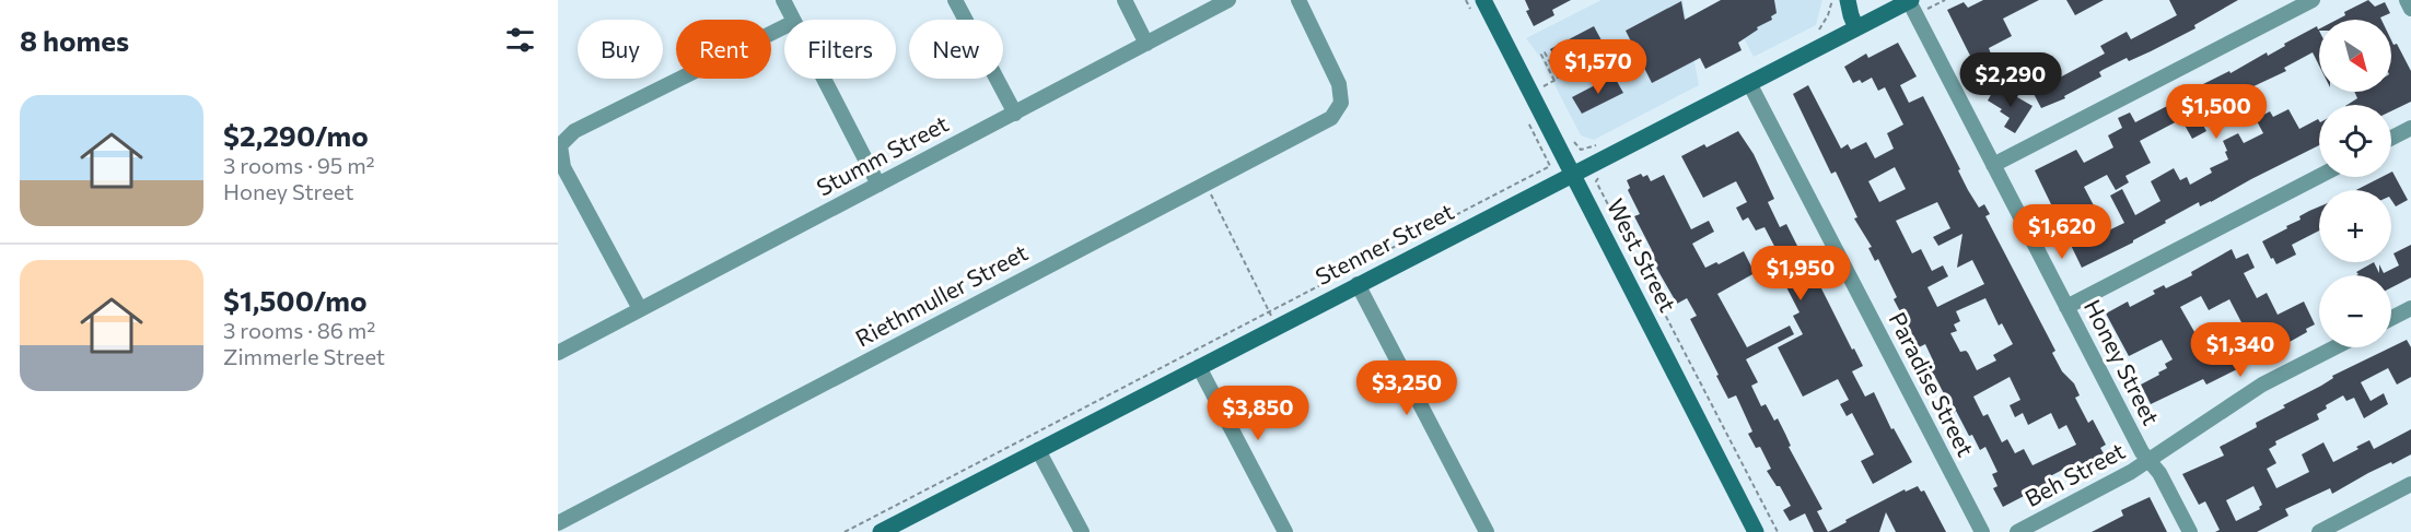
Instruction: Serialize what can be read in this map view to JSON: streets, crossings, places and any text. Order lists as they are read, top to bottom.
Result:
{
  "streets": {
    "main road": ["Stenner Street", "West Street"],
    "street": [
      "Stumm Street",
      "Riethmuller Street",
      "Honey Street",
      "Paradise Street",
      "Beh Street"
    ]
  },
  "crossings": [
    ["Stenner Street", "West Street"],
    ["Stenner Street", "Honey Street"],
    ["Stenner Street", "Paradise Street"],
    ["Honey Street", "Beh Street"]
  ],
  "north": "bottom right",
  "page": {
    "heading": "8 homes",
    "map_buttons": ["+", "−"],
    "chip": [
      "Buy",
      "Rent",
      "Filters",
      "New"
    ],
    "price": [
      "$1,570",
      "$2,290",
      "$1,500",
      "$1,620",
      "$1,950",
      "$1,340",
      "$3,250",
      "$3,850"
    ],
    "list": [
      {
        "name": "$2,290/mo",
        "note": "3 rooms · 95 m² · Honey Street"
      },
      {
        "name": "$1,500/mo",
        "note": "3 rooms · 86 m² · Zimmerle Street"
      }
    ]
  }
}
